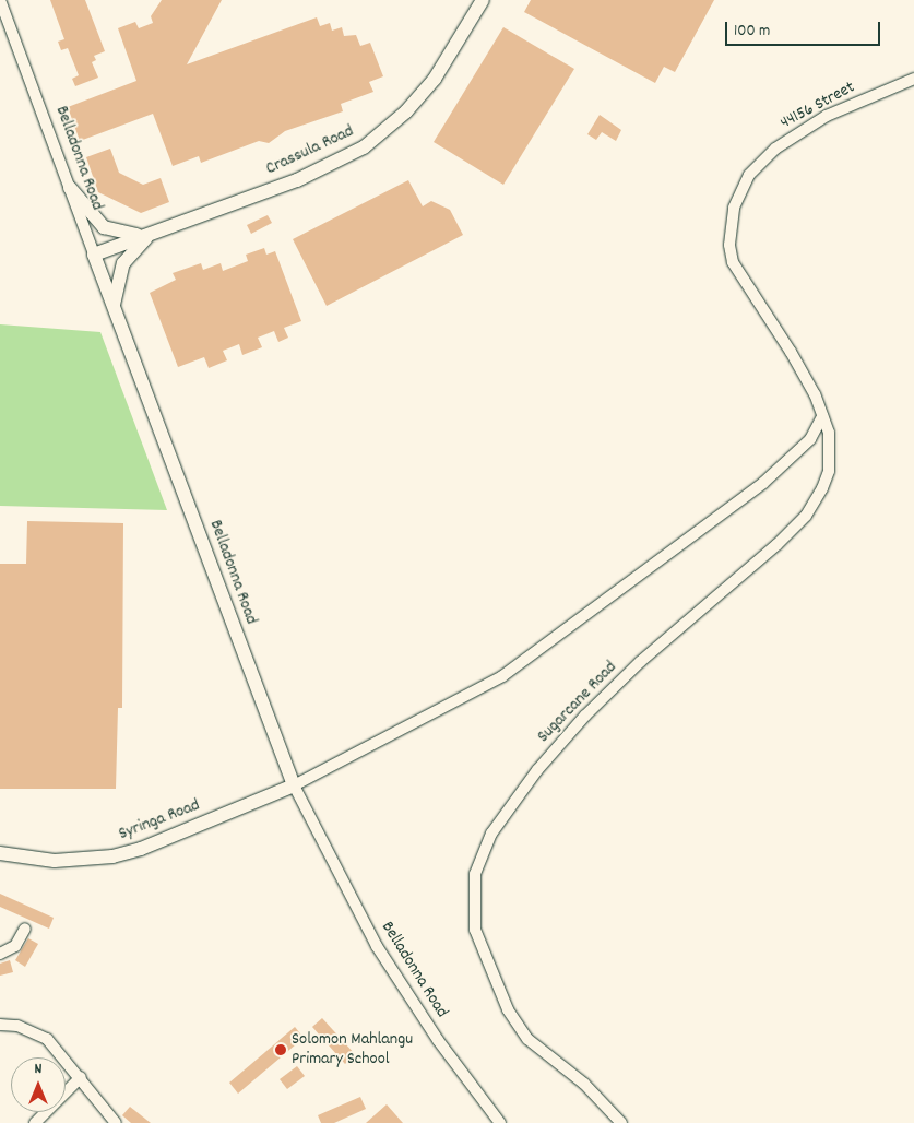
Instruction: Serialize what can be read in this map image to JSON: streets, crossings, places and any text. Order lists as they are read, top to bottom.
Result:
{
  "streets": {
    "street": [
      "44156 Street",
      "Crassula Road",
      "Belladonna Road",
      "Sugarcane Road",
      "Syringa Road"
    ]
  },
  "crossings": [
    ["44156 Street", "Sugarcane Road"],
    ["Crassula Road", "Belladonna Road"],
    ["Belladonna Road", "Syringa Road"]
  ],
  "places": ["Solomon Mahlangu Primary School"],
  "scale_bar": "100 m",
  "north": "top"
}
